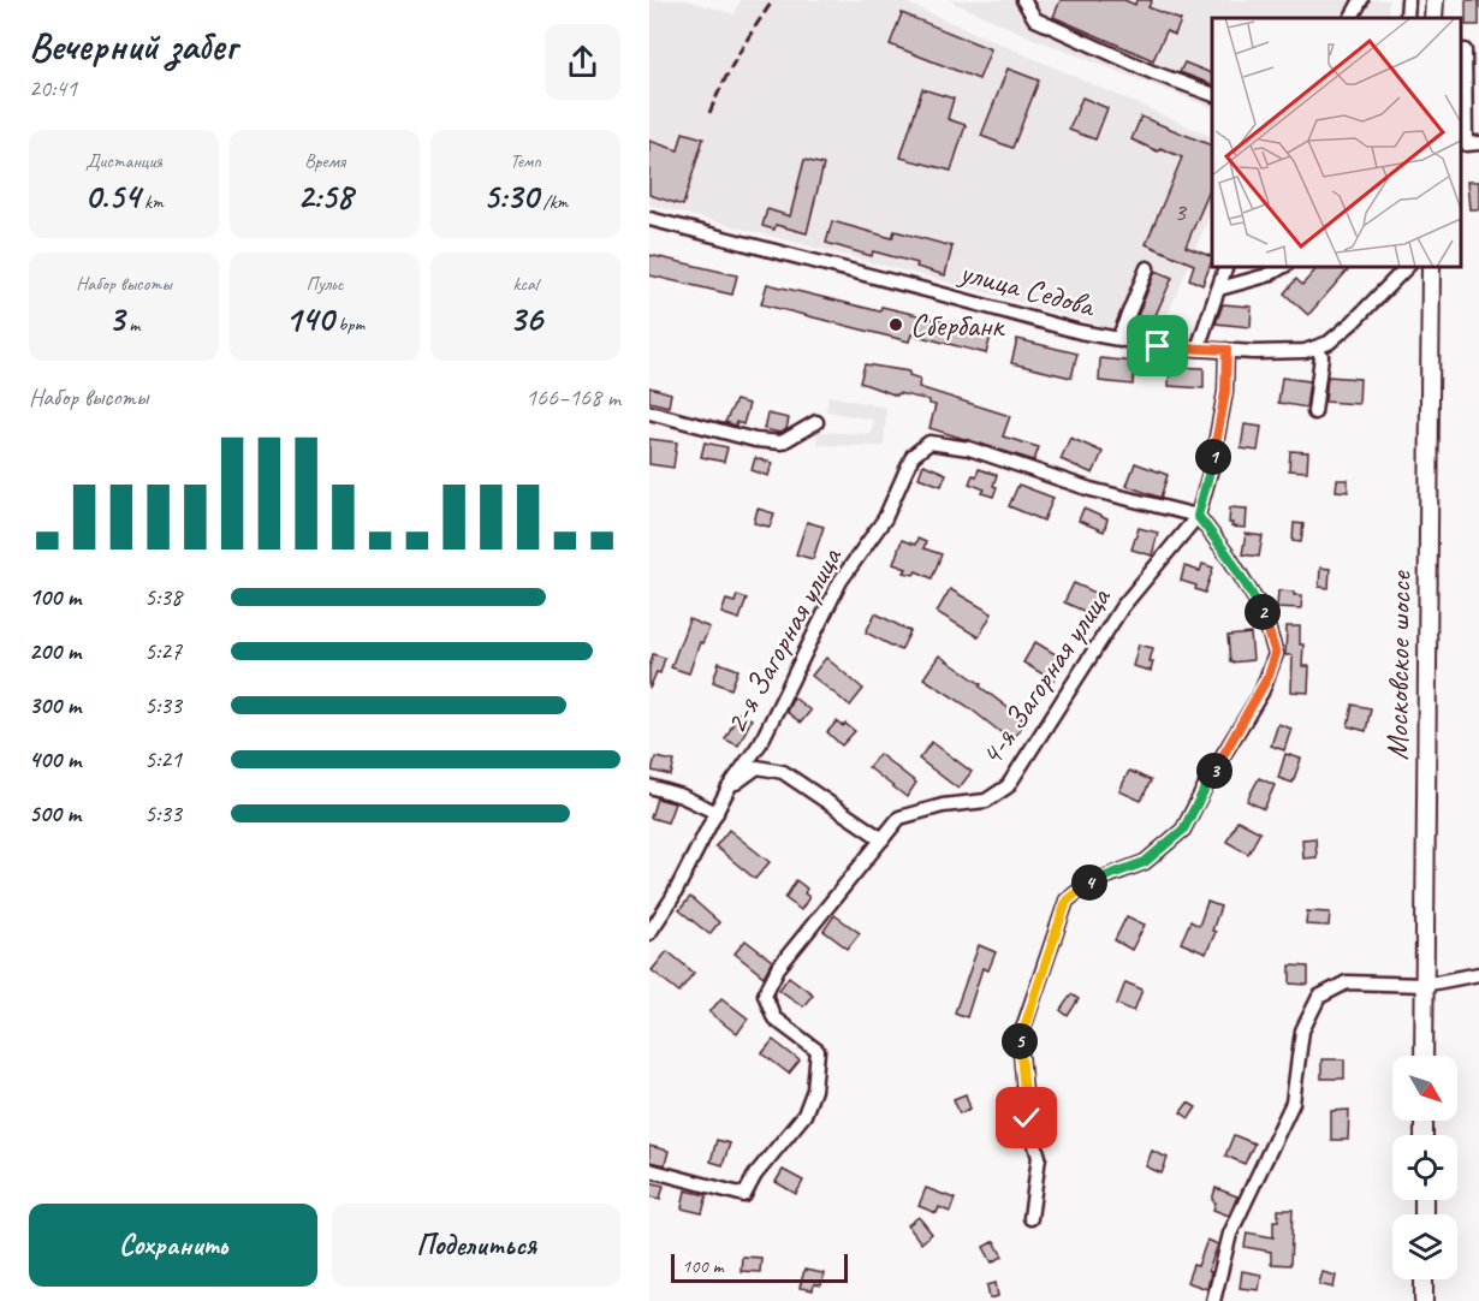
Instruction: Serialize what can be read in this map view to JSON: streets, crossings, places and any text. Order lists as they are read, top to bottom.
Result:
{
  "streets": {
    "main road": ["Московское шоссе"],
    "street": ["улица Седова", "2-я Загорная улица", "4-я Загорная улица"]
  },
  "crossings": [
    ["улица Седова", "4-я Загорная улица"],
    ["2-я Загорная улица", "4-я Загорная улица"]
  ],
  "places": ["Сбербанк"],
  "house_numbers": ["3"],
  "scale_bar": "100 m",
  "north": "bottom right",
  "page": {
    "heading": ["Вечерний забег", "20:41"],
    "stats": [
      ["Дистанция", "0.54 km"],
      ["Время", "2:58"],
      ["Темп", "5:30 /km"],
      ["Набор высоты", "3 m"],
      ["Пульс", "140 bpm"],
      ["kcal", "36"]
    ],
    "chart": ["Набор высоты", "166–168 m"],
    "pins": [
      "1",
      "2",
      "3",
      "4",
      "5"
    ],
    "list": [
      {
        "name": "100 m",
        "note": "5:38"
      },
      {
        "name": "200 m",
        "note": "5:27"
      },
      {
        "name": "300 m",
        "note": "5:33"
      },
      {
        "name": "400 m",
        "note": "5:21"
      },
      {
        "name": "500 m",
        "note": "5:33"
      }
    ],
    "buttons": ["Сохранить", "Поделиться"],
    "scale": "100 m"
  }
}
